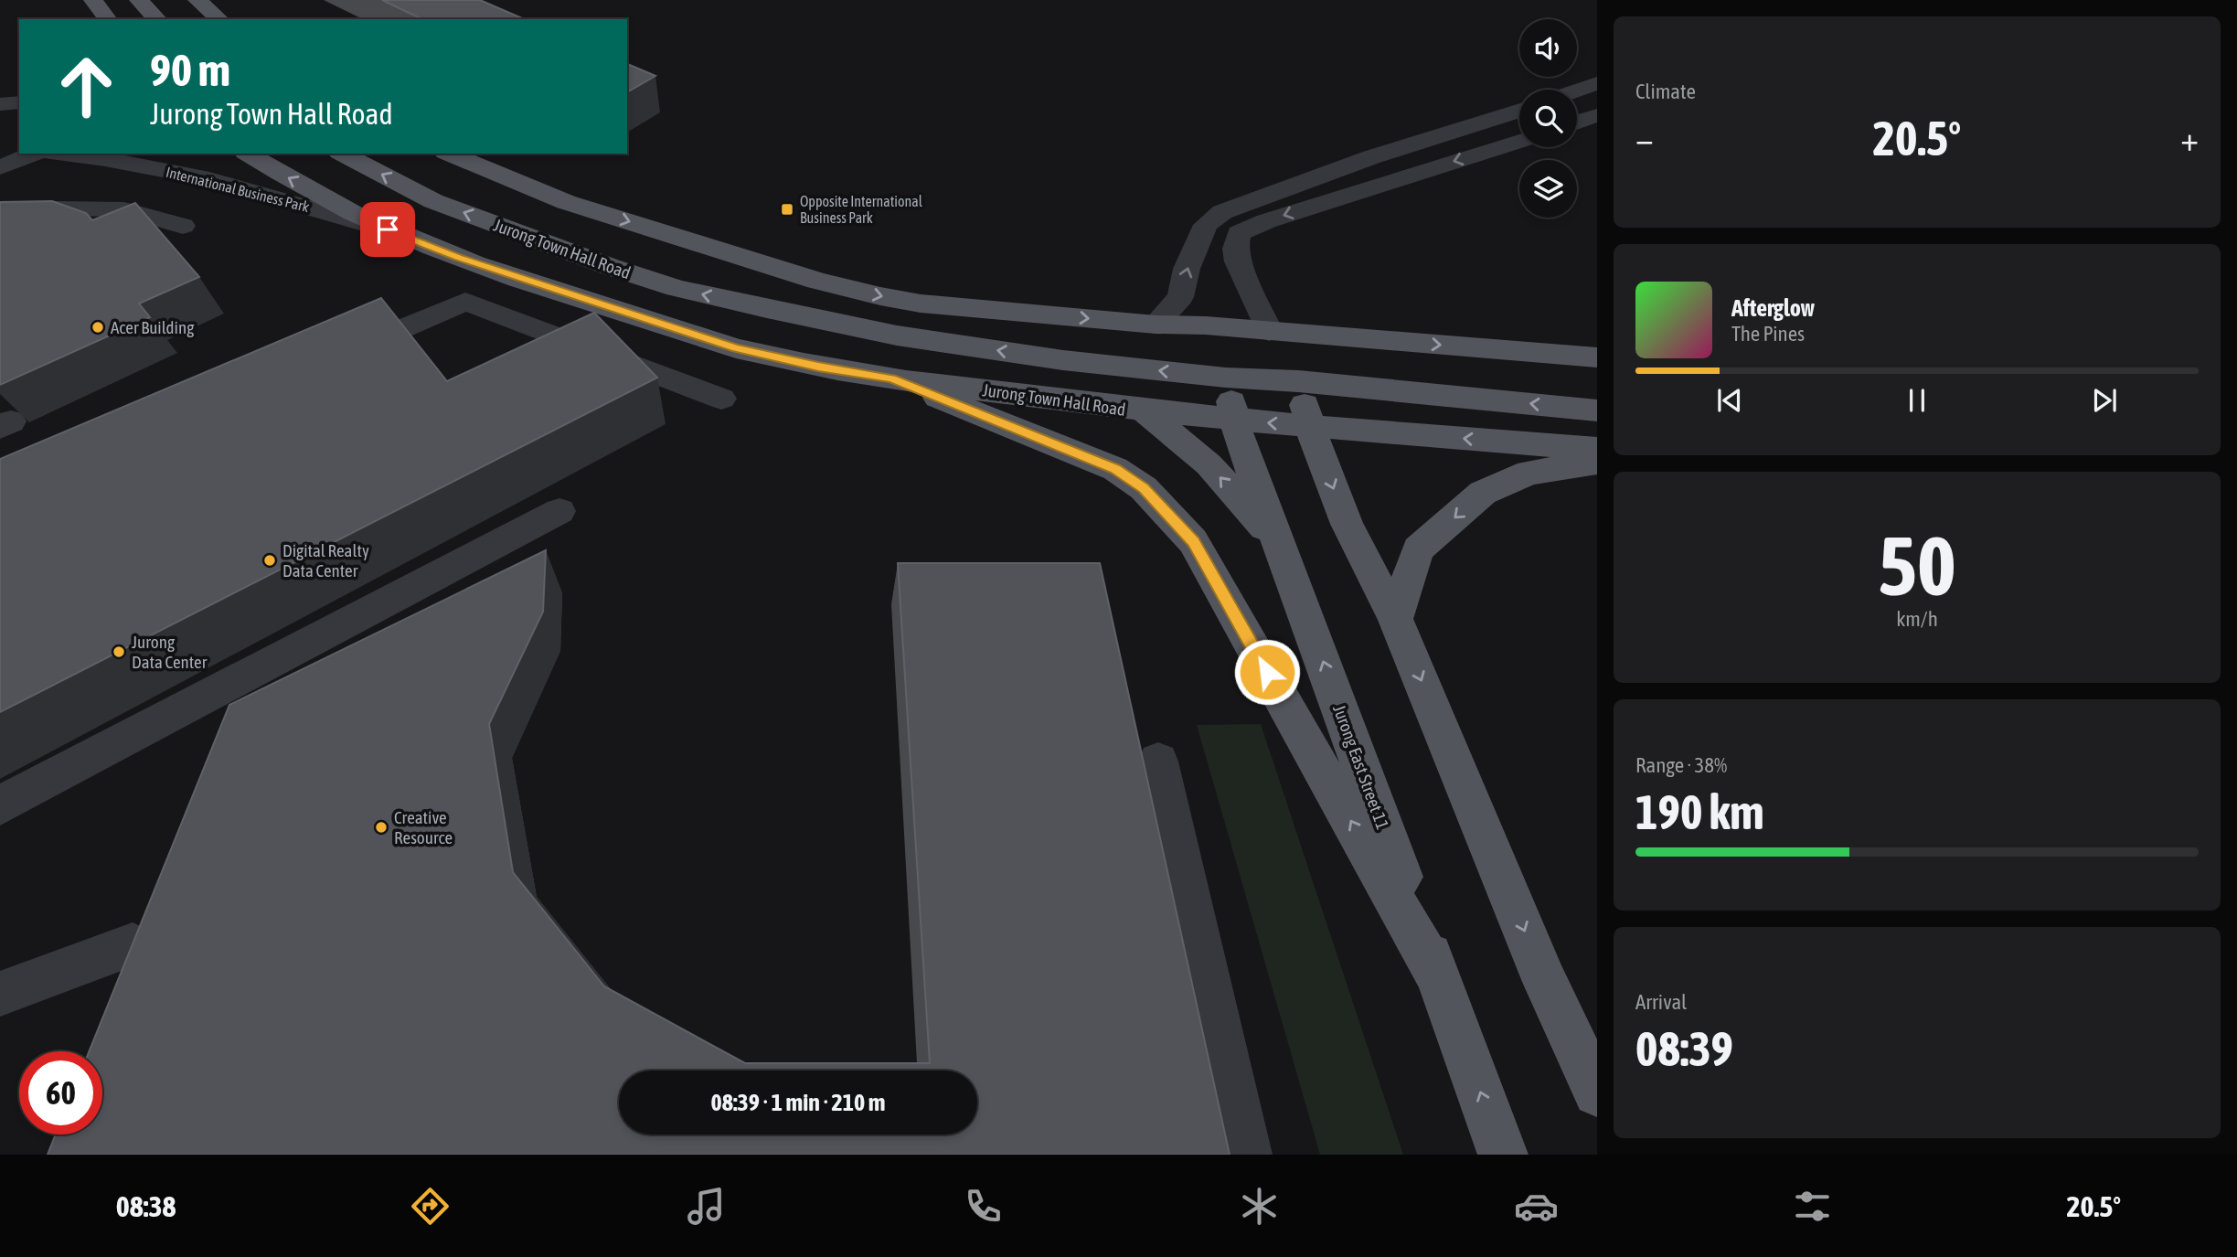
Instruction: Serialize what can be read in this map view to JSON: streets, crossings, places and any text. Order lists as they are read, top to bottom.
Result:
{
  "streets": {
    "main road": ["Jurong Town Hall Road", "Jurong East Street 11"],
    "street": ["International Business Park"]
  },
  "crossings": [
    ["International Business Park", "Jurong Town Hall Road"],
    ["Jurong Town Hall Road", "Jurong East Street 11"]
  ],
  "places": {
    "transit": ["Opposite International Business Park"],
    "other": [
      "Acer Building",
      "Digital Realty Data Center",
      "Jurong Data Center",
      "Creative Resource"
    ]
  },
  "page": {
    "tile": [
      "Climate",
      ["50", "km/h"],
      ["Range · 38%", "190 km"],
      ["Arrival", "08:39"]
    ],
    "turn": ["90 m", "Jurong Town Hall Road"],
    "heat": ["−", "20.5°", "+"],
    "song": ["Afterglow", "The Pines"],
    "limit": "60",
    "trip": "08:39 · 1 min · 210 m",
    "tabs": ["08:38", "20.5°"]
  }
}
